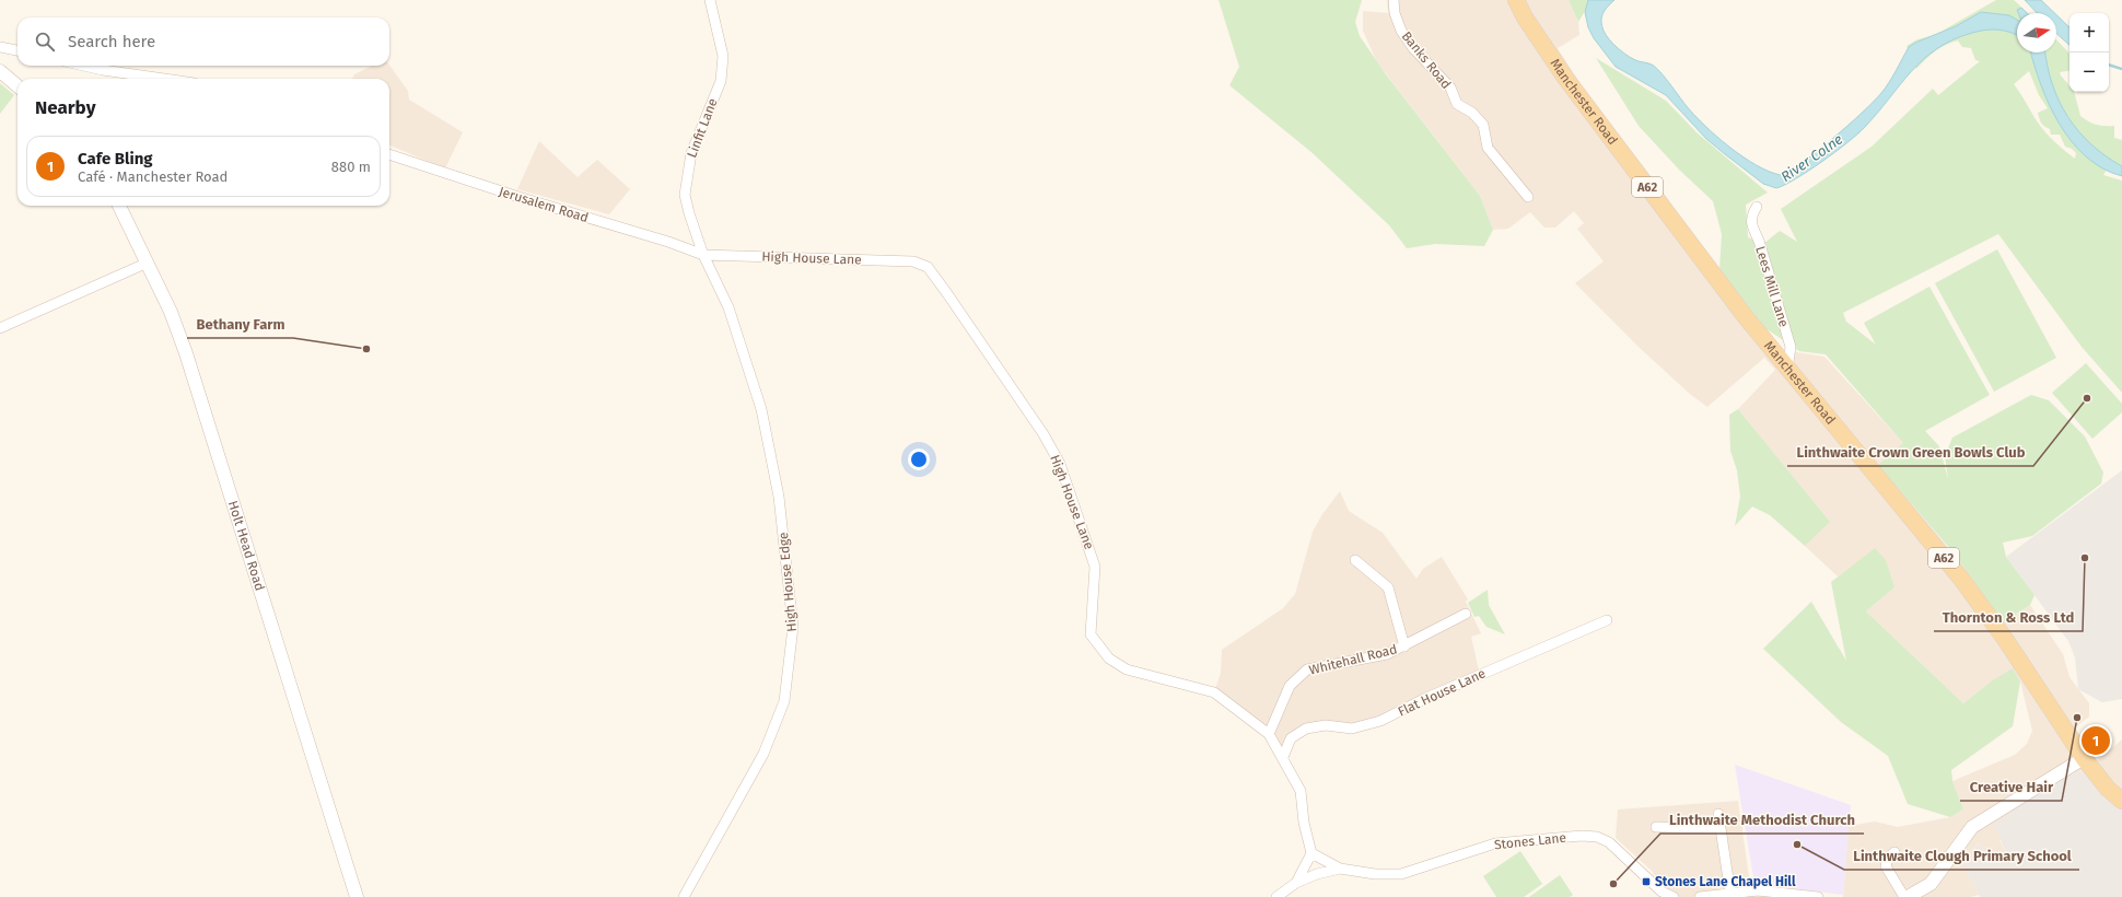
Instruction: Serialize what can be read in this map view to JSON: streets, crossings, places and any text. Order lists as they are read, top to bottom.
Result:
{
  "streets": {
    "main road": ["Manchester Road", "A62"],
    "street": [
      "Banks Road",
      "Linfit Lane",
      "Jerusalem Road",
      "High House Lane",
      "Lees Mill Lane",
      "Holt Head Road",
      "High House Edge",
      "Whitehall Road",
      "Flat House Lane",
      "Stones Lane"
    ]
  },
  "crossings": [
    ["Manchester Road", "Lees Mill Lane"],
    ["Linfit Lane", "Jerusalem Road"],
    ["Linfit Lane", "High House Lane"],
    ["Linfit Lane", "High House Edge"],
    ["Jerusalem Road", "High House Lane"],
    ["Jerusalem Road", "High House Edge"],
    ["High House Lane", "High House Edge"],
    ["High House Lane", "Whitehall Road"],
    ["High House Lane", "Flat House Lane"]
  ],
  "water": ["River Colne"],
  "places": {
    "other": [
      "Bethany Farm",
      "Linthwaite Crown Green Bowls Club",
      "Thornton & Ross Ltd",
      "Creative Hair",
      "Linthwaite Clough Primary School",
      "Linthwaite Methodist Church"
    ],
    "transit": ["Stones Lane Chapel Hill"]
  },
  "north": "right",
  "page": {
    "map_buttons": ["+", "−"],
    "search": "Search here",
    "heading": "Nearby",
    "list": [
      {
        "mark": "1",
        "name": "Cafe Bling",
        "note": "Café · Manchester Road",
        "value": "880 m"
      }
    ],
    "pins": "1"
  }
}
